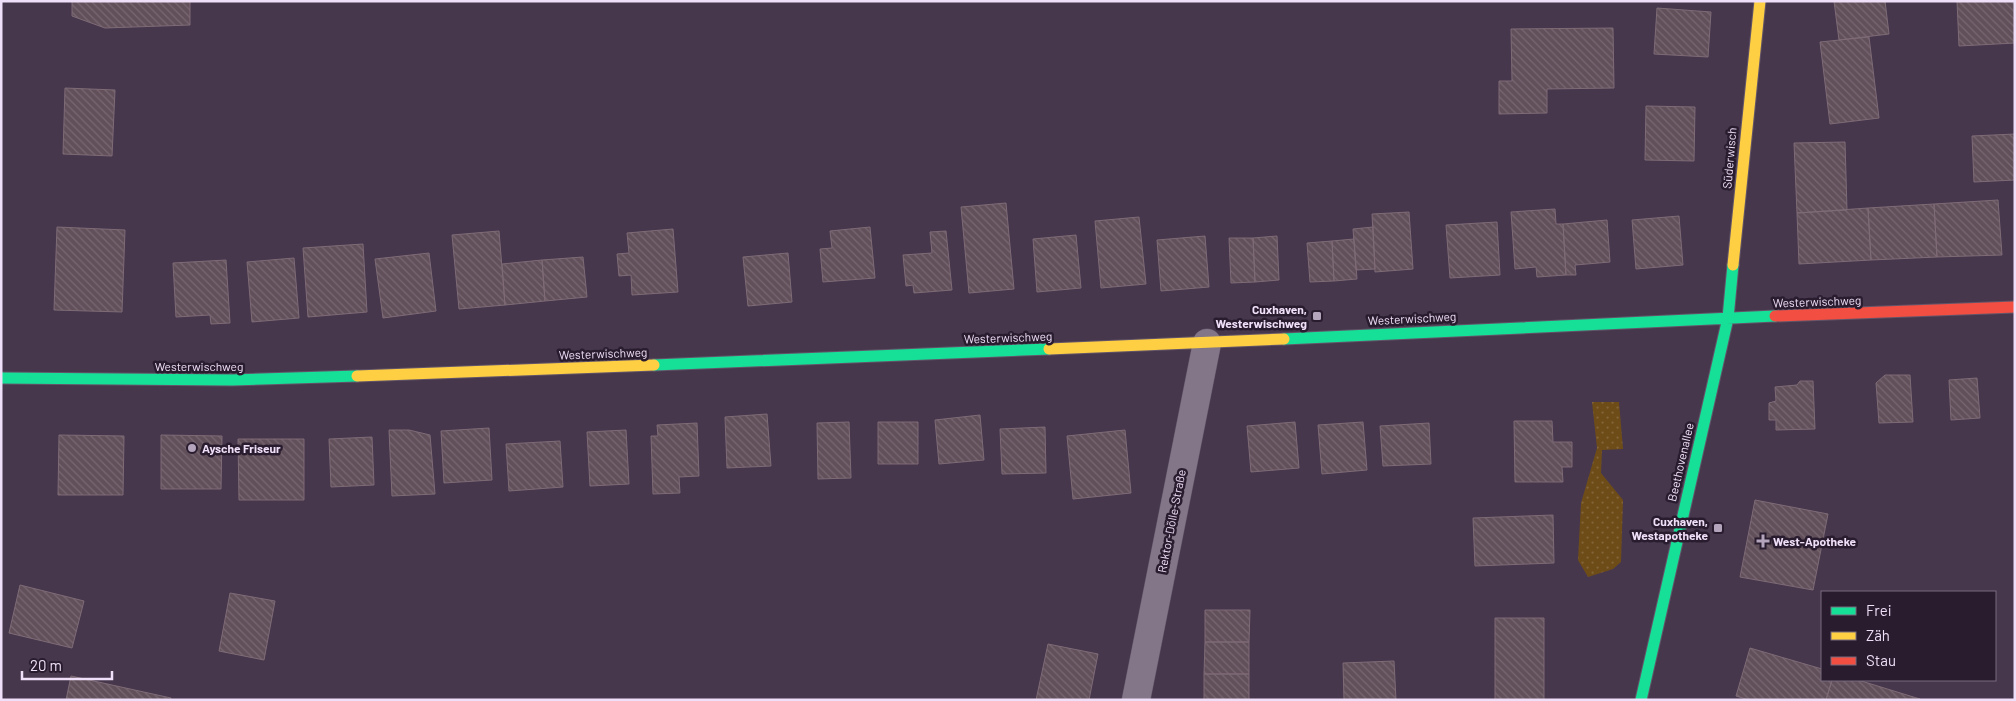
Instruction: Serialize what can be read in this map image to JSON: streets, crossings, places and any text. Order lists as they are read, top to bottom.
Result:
{
  "streets": {
    "street": [
      "Süderwisch",
      "Westerwischweg",
      "Beethovenallee",
      "Rektor-Dölle-Straße"
    ]
  },
  "crossings": [
    ["Süderwisch", "Westerwischweg"],
    ["Süderwisch", "Beethovenallee"],
    ["Westerwischweg", "Beethovenallee"],
    ["Westerwischweg", "Rektor-Dölle-Straße"]
  ],
  "places": {
    "transit": ["Cuxhaven, Westerwischweg", "Cuxhaven, Westapotheke"],
    "other": ["Aysche Friseur"],
    "health": ["West-Apotheke"]
  },
  "legend": ["Frei", "Zäh", "Stau"],
  "scale_bar": "20 m"
}
